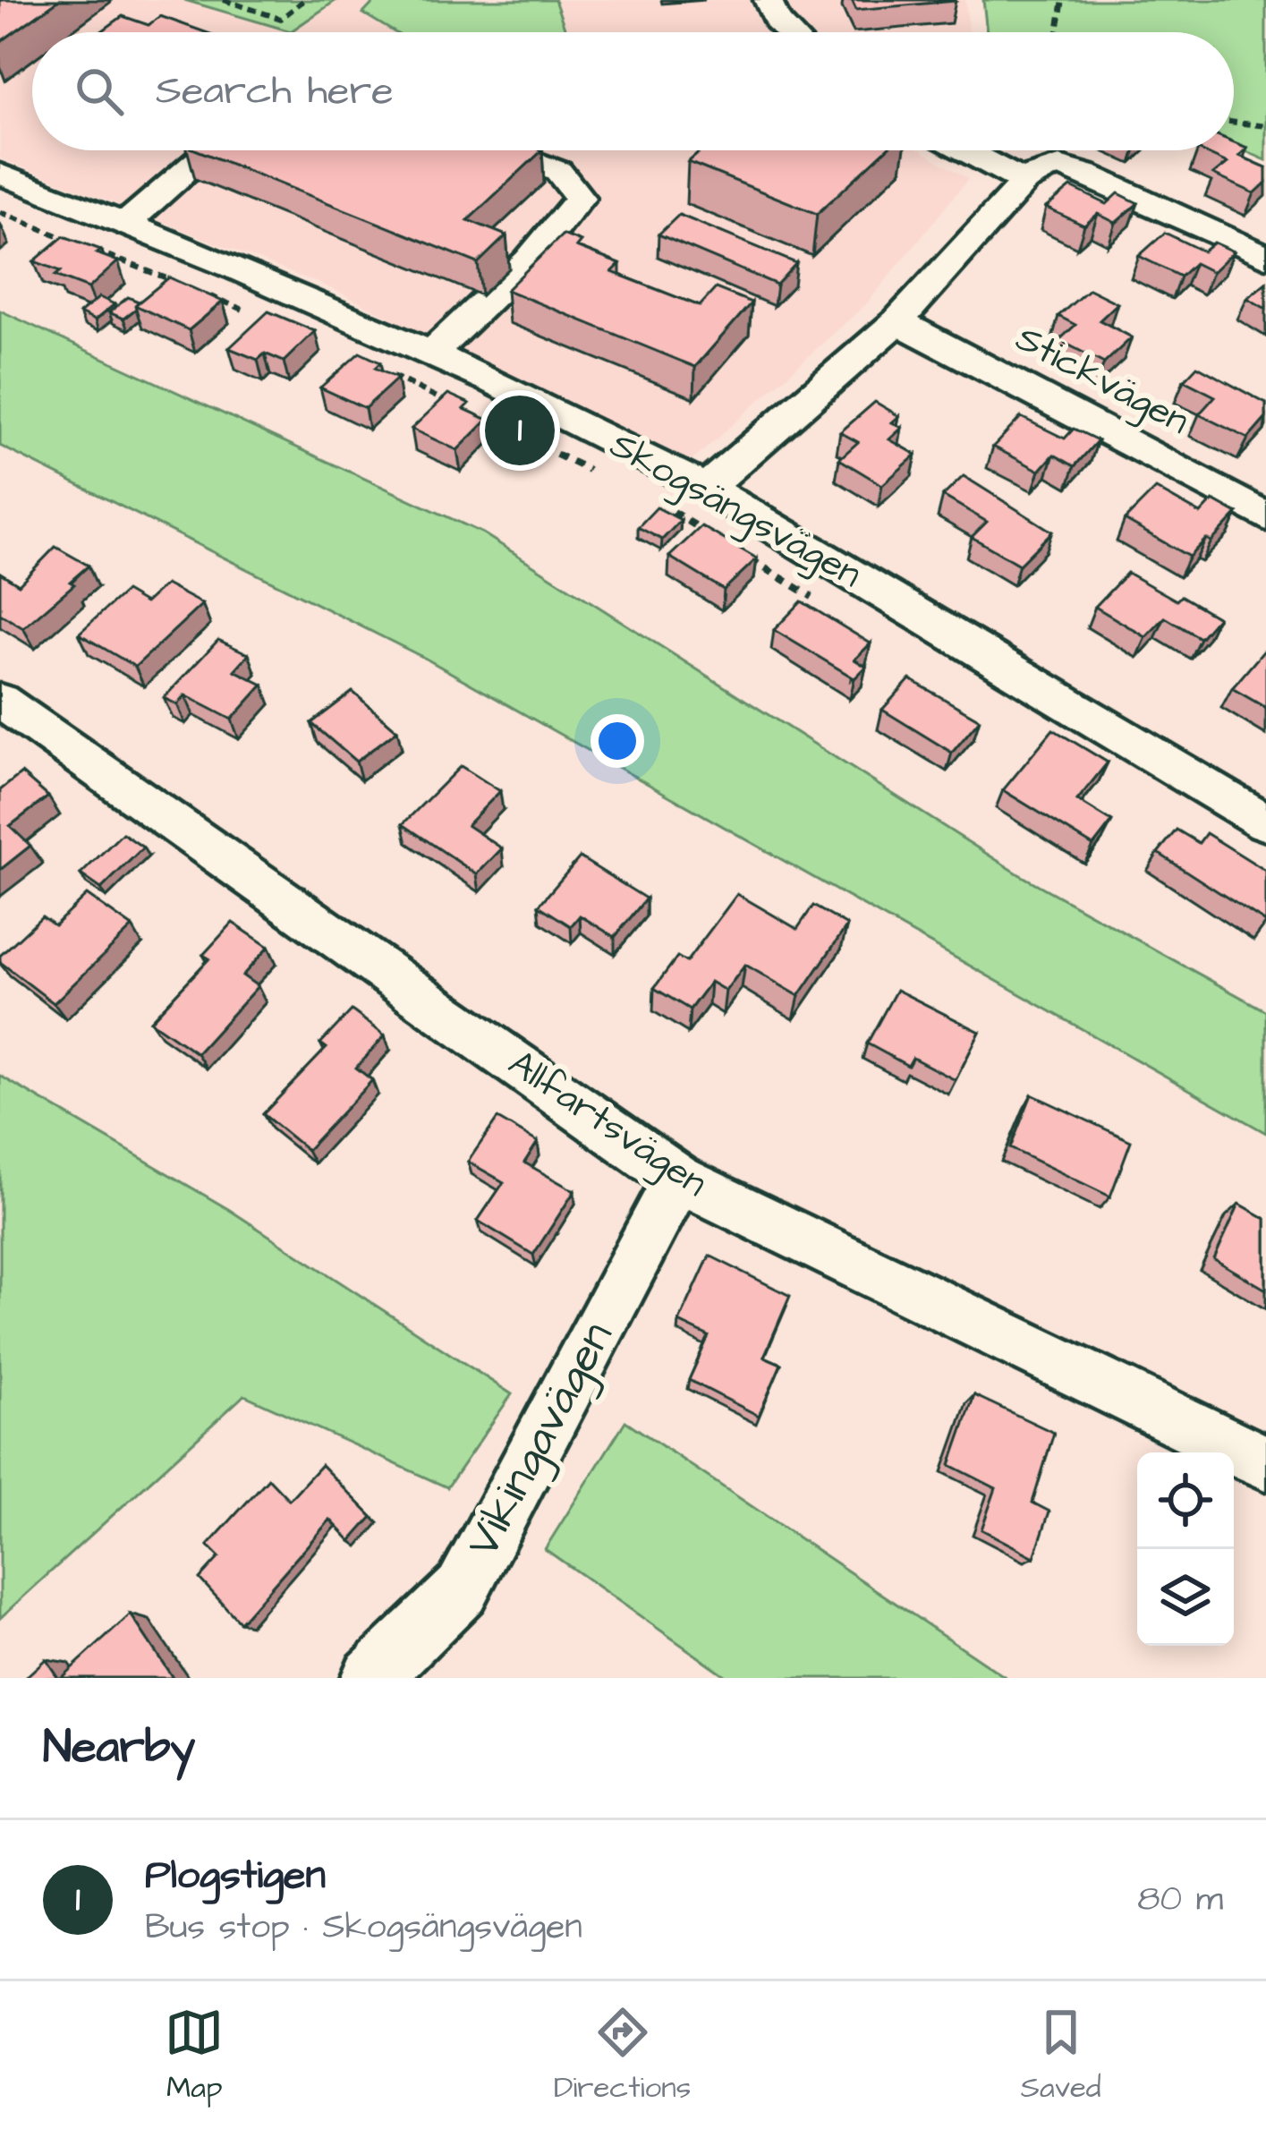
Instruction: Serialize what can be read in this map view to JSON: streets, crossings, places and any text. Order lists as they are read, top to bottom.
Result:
{
  "streets": {
    "street": [
      "Stickvägen",
      "Skogsängsvägen",
      "Allfartsvägen",
      "Vikingavägen"
    ]
  },
  "crossings": [
    ["Allfartsvägen", "Vikingavägen"]
  ],
  "page": {
    "search": "Search here",
    "pins": "1",
    "heading": "Nearby",
    "list": [
      {
        "mark": "1",
        "name": "Plogstigen",
        "note": "Bus stop · Skogsängsvägen",
        "value": "80 m"
      }
    ],
    "nav": ["Map", "Directions", "Saved"]
  }
}
